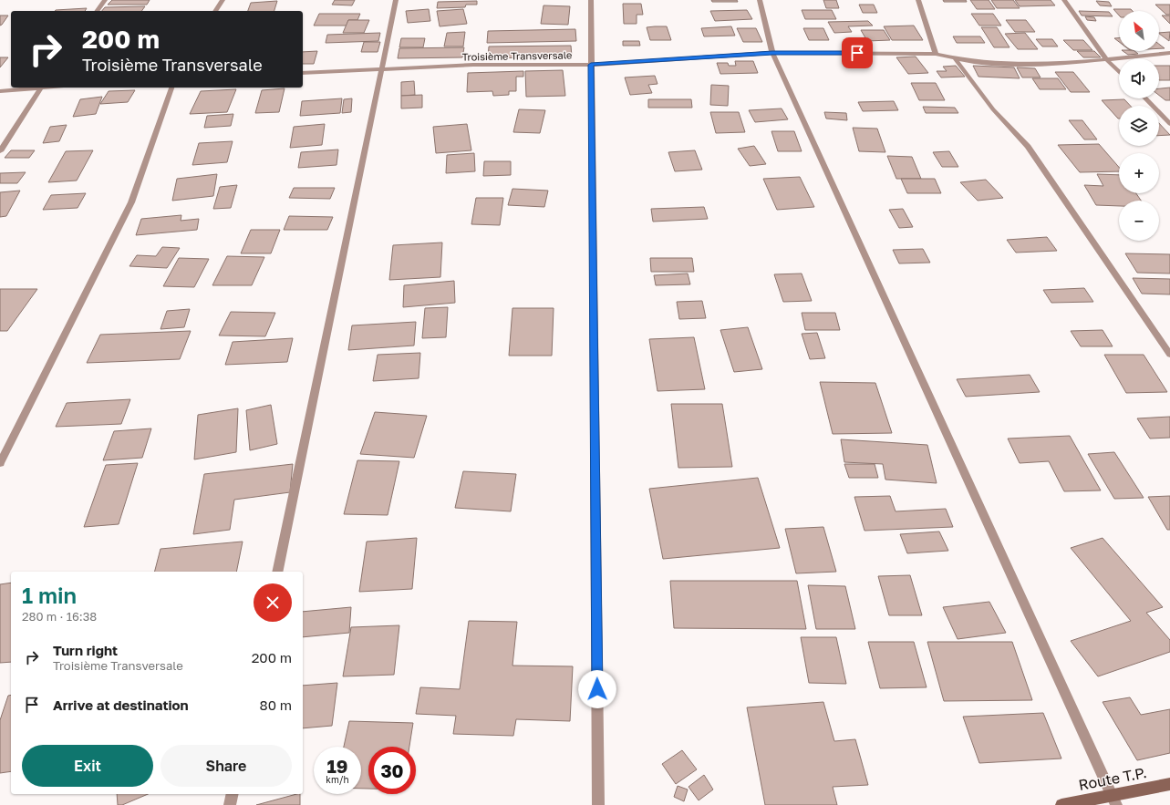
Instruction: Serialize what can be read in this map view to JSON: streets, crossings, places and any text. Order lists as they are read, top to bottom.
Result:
{
  "streets": {
    "street": ["Troisième Transversale", "Route T.P."]
  },
  "north": "top left",
  "page": {
    "map_buttons": ["+", "−"],
    "turn": ["200 m", "Troisième Transversale"],
    "heading": ["1 min", "280 m · 16:38"],
    "list": [
      {
        "name": "Turn right",
        "note": "Troisième Transversale",
        "value": "200 m"
      },
      {
        "name": "Arrive at destination",
        "value": "80 m"
      }
    ],
    "buttons": ["Exit", "Share"],
    "speed": "19 km/h",
    "limit": "30"
  }
}
